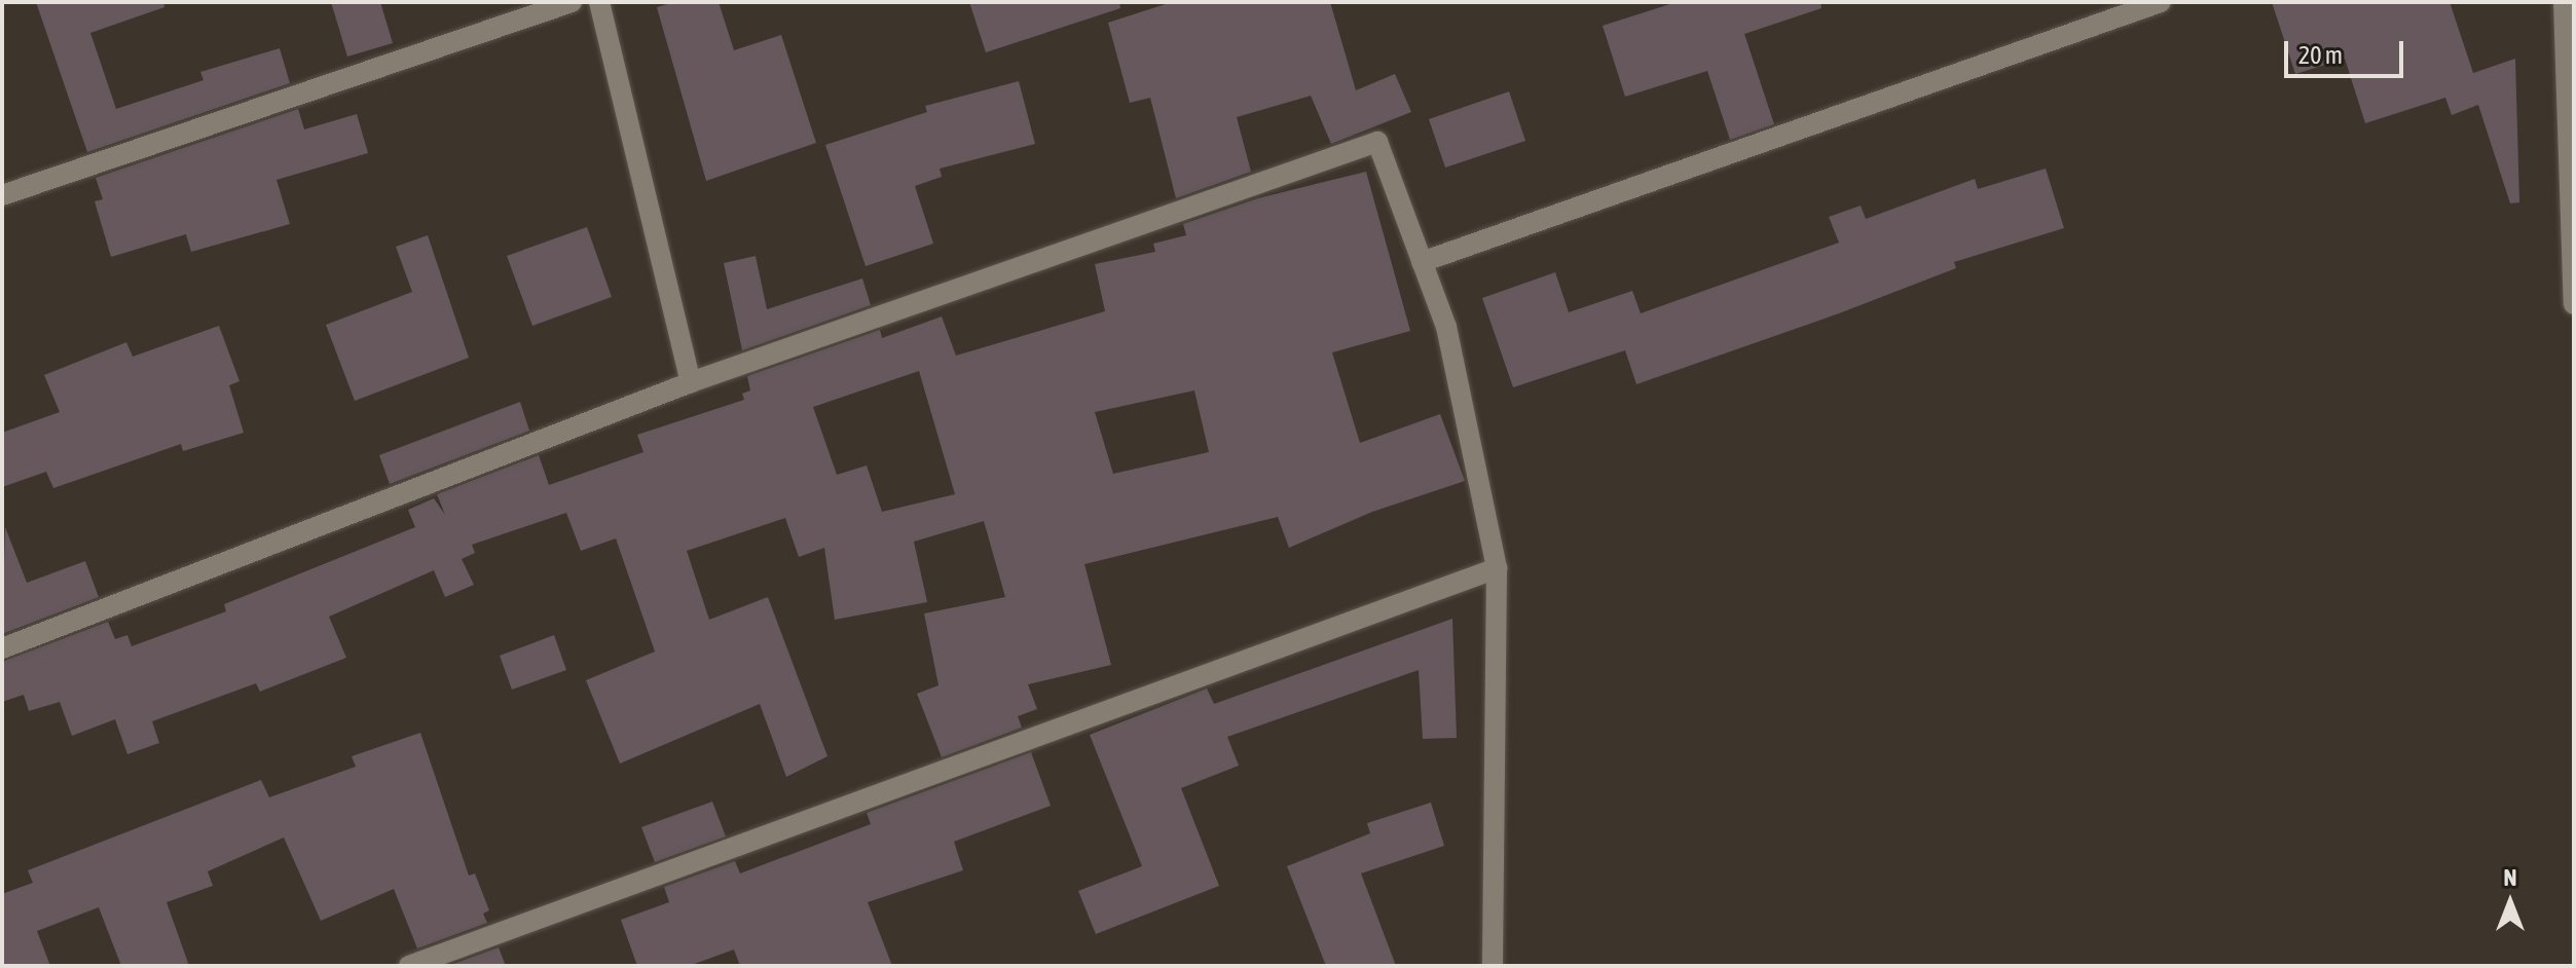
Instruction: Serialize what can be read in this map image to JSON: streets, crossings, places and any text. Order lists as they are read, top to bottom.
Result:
{
  "scale_bar": "20 m",
  "north": "top"
}
